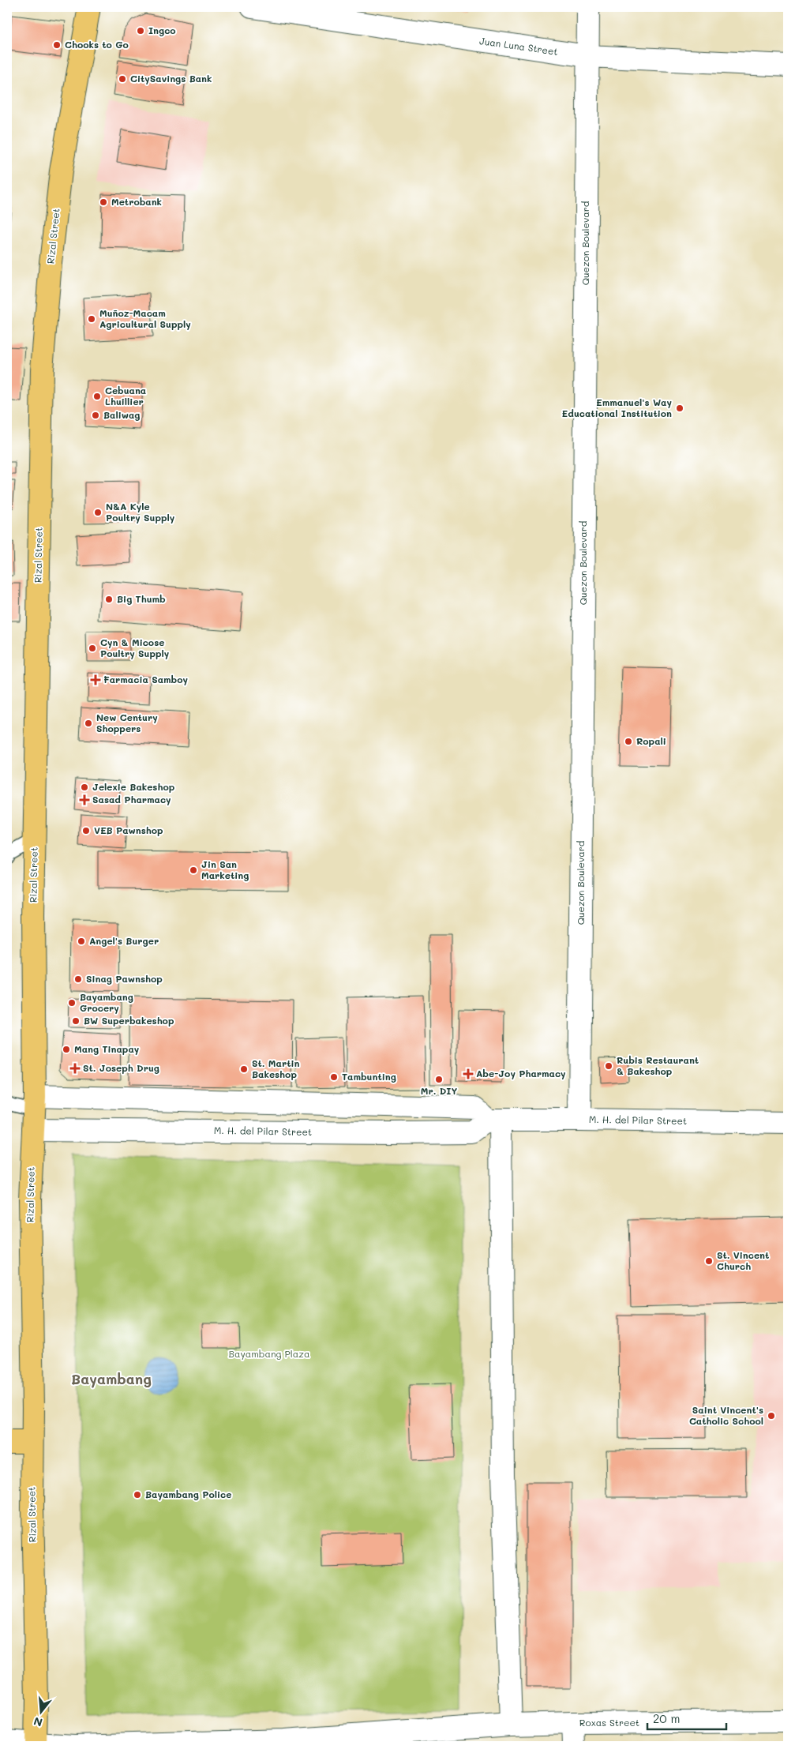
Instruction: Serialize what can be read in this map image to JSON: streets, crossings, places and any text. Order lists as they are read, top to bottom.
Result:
{
  "streets": {
    "main road": ["Rizal Street"],
    "street": [
      "Juan Luna Street",
      "Quezon Boulevard",
      "M. H. del Pilar Street",
      "Roxas Street"
    ]
  },
  "crossings": [
    ["Juan Luna Street", "Quezon Boulevard"],
    ["Rizal Street", "M. H. del Pilar Street"],
    ["Rizal Street", "Roxas Street"],
    ["Quezon Boulevard", "M. H. del Pilar Street"]
  ],
  "districts": ["Bayambang"],
  "parks": ["Bayambang Plaza"],
  "places": {
    "other": [
      "Ingco",
      "Chooks to Go",
      "CitySavings Bank",
      "Metrobank",
      "Muñoz-Macam Agricultural Supply",
      "Cebuana Lhuillier",
      "Emmanuel's Way Educational Institution",
      "Baliwag",
      "N&A Kyle Poultry Supply",
      "Big Thumb",
      "Cyn & Micose Poultry Supply",
      "New Century Shoppers",
      "Ropali",
      "Jelexie Bakeshop",
      "VEB Pawnshop",
      "Jin San Marketing",
      "Angel's Burger",
      "Sinag Pawnshop",
      "Bayambang Grocery",
      "BW Superbakeshop",
      "Mang Tinapay",
      "Rubis Restaurant & Bakeshop",
      "St. Martin Bakeshop",
      "Tambunting",
      "Mr. DIY",
      "St. Vincent Church",
      "Saint Vincent's Catholic School",
      "Bayambang Police"
    ],
    "health": [
      "Farmacia Samboy",
      "Sasad Pharmacy",
      "St. Joseph Drug",
      "Abe-Joy Pharmacy"
    ]
  },
  "scale_bar": "20 m",
  "north": "bottom"
}
